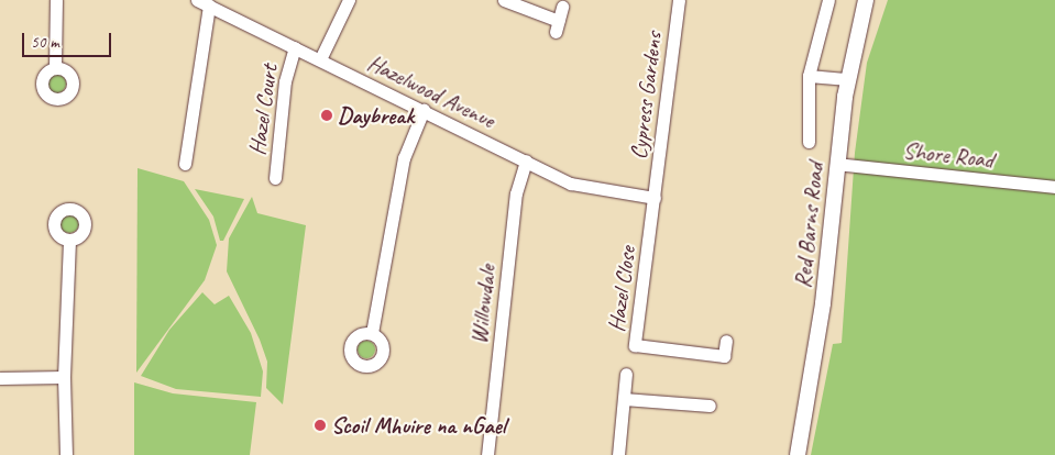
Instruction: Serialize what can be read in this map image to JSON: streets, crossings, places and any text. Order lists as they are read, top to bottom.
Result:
{
  "streets": {
    "street": [
      "Hazelwood Avenue",
      "Cypress Gardens",
      "Hazel Court",
      "Shore Road",
      "Red Barns Road",
      "Hazel Close",
      "Willowdale"
    ]
  },
  "crossings": [
    ["Hazelwood Avenue", "Cypress Gardens"],
    ["Hazelwood Avenue", "Hazel Court"],
    ["Hazelwood Avenue", "Hazel Close"],
    ["Hazelwood Avenue", "Willowdale"],
    ["Cypress Gardens", "Hazel Close"],
    ["Shore Road", "Red Barns Road"]
  ],
  "places": ["Daybreak", "Scoil Mhuire na nGael"],
  "scale_bar": "50 m"
}
